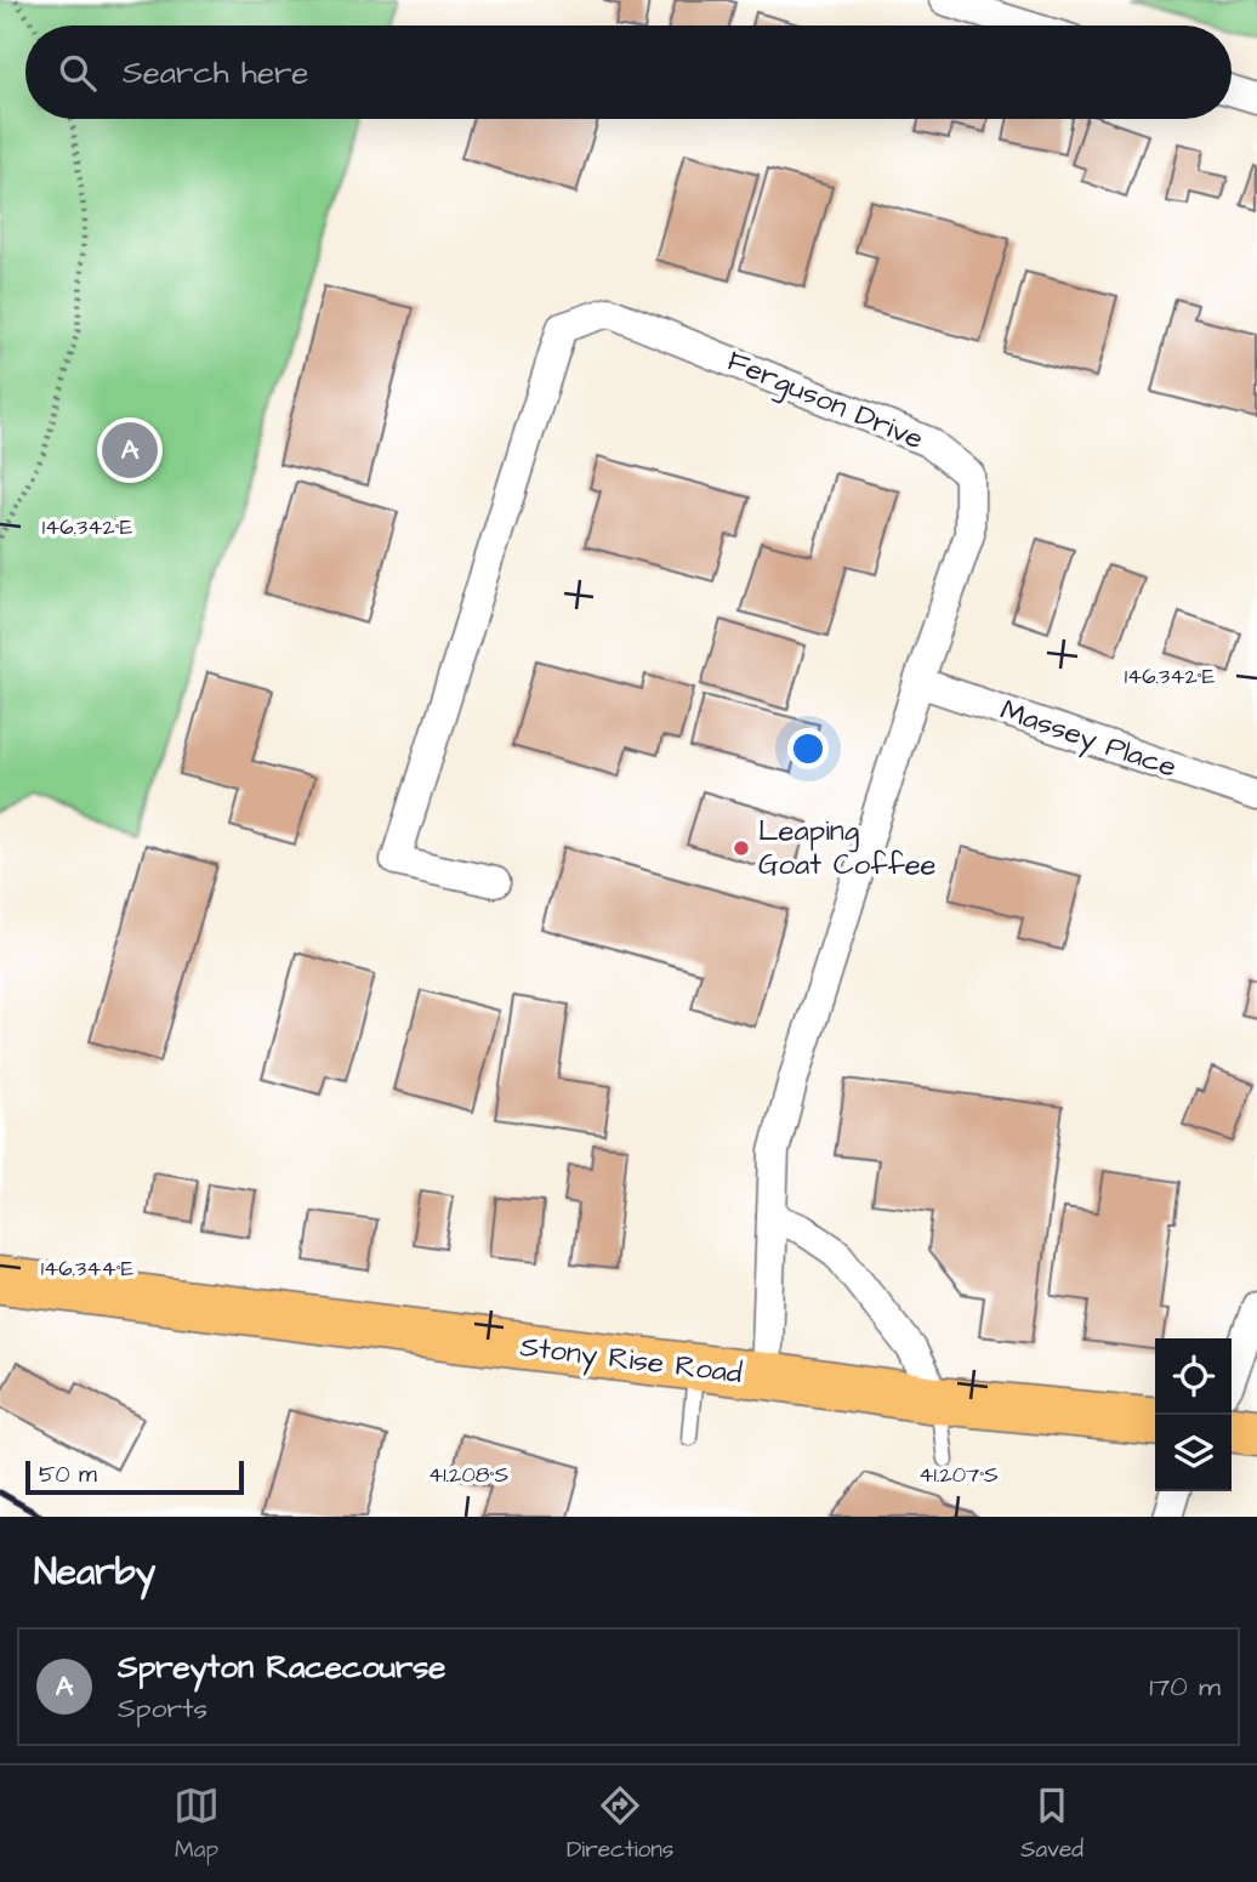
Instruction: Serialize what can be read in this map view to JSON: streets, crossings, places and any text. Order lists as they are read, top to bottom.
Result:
{
  "streets": {
    "main road": ["Stony Rise Road"],
    "street": ["Ferguson Drive", "Massey Place"]
  },
  "crossings": [
    ["Ferguson Drive", "Massey Place"],
    ["Ferguson Drive", "Stony Rise Road"]
  ],
  "places": ["Leaping Goat Coffee"],
  "scale_bar": "50 m",
  "page": {
    "search": "Search here",
    "pins": "A",
    "scale": "50 m",
    "heading": "Nearby",
    "list": [
      {
        "mark": "A",
        "name": "Spreyton Racecourse",
        "note": "Sports",
        "value": "170 m"
      }
    ],
    "nav": ["Map", "Directions", "Saved"]
  },
  "coordinates": [
    "146.342°E",
    "146.344°E",
    "41.208°S",
    "41.207°S"
  ]
}
